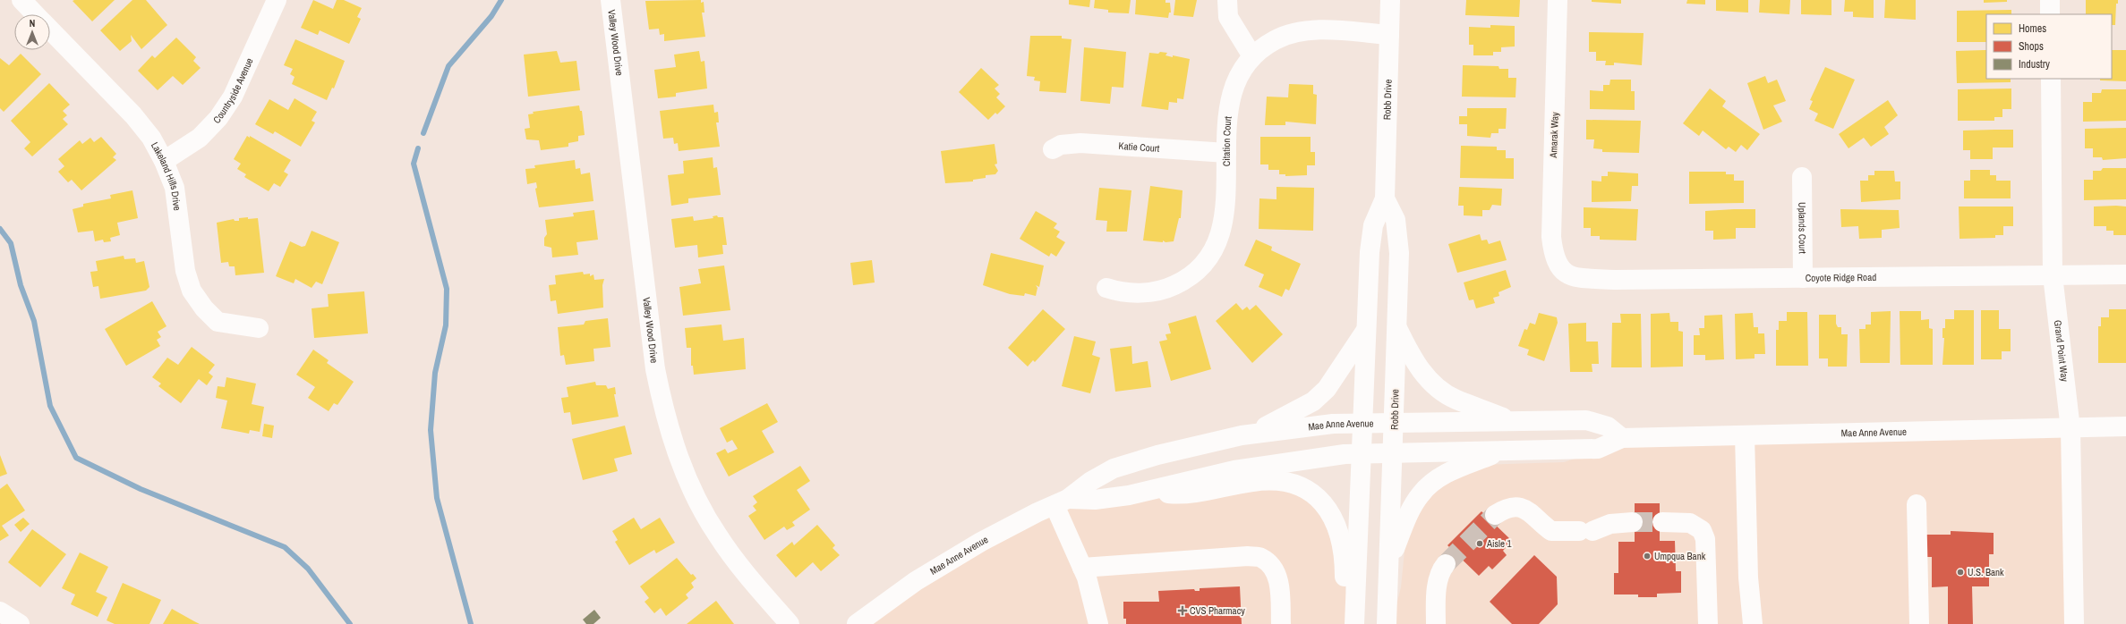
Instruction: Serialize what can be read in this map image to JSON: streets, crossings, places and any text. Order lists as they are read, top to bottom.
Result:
{
  "streets": {
    "main road": [
      "Valley Wood Drive",
      "Countryside Avenue",
      "Robb Drive",
      "Amarak Way",
      "Citation Court",
      "Katie Court",
      "Lakeland Hills Drive",
      "Uplands Court",
      "Coyote Ridge Road",
      "Grand Point Way",
      "Mae Anne Avenue"
    ]
  },
  "crossings": [
    ["Countryside Avenue", "Lakeland Hills Drive"],
    ["Robb Drive", "Citation Court"],
    ["Robb Drive", "Mae Anne Avenue"],
    ["Amarak Way", "Coyote Ridge Road"],
    ["Citation Court", "Katie Court"],
    ["Uplands Court", "Coyote Ridge Road"],
    ["Coyote Ridge Road", "Grand Point Way"],
    ["Grand Point Way", "Mae Anne Avenue"]
  ],
  "places": {
    "other": ["Aisle 1", "Umpqua Bank", "U.S. Bank"],
    "health": ["CVS Pharmacy"]
  },
  "legend": ["Homes", "Shops", "Industry"],
  "north": "top"
}
